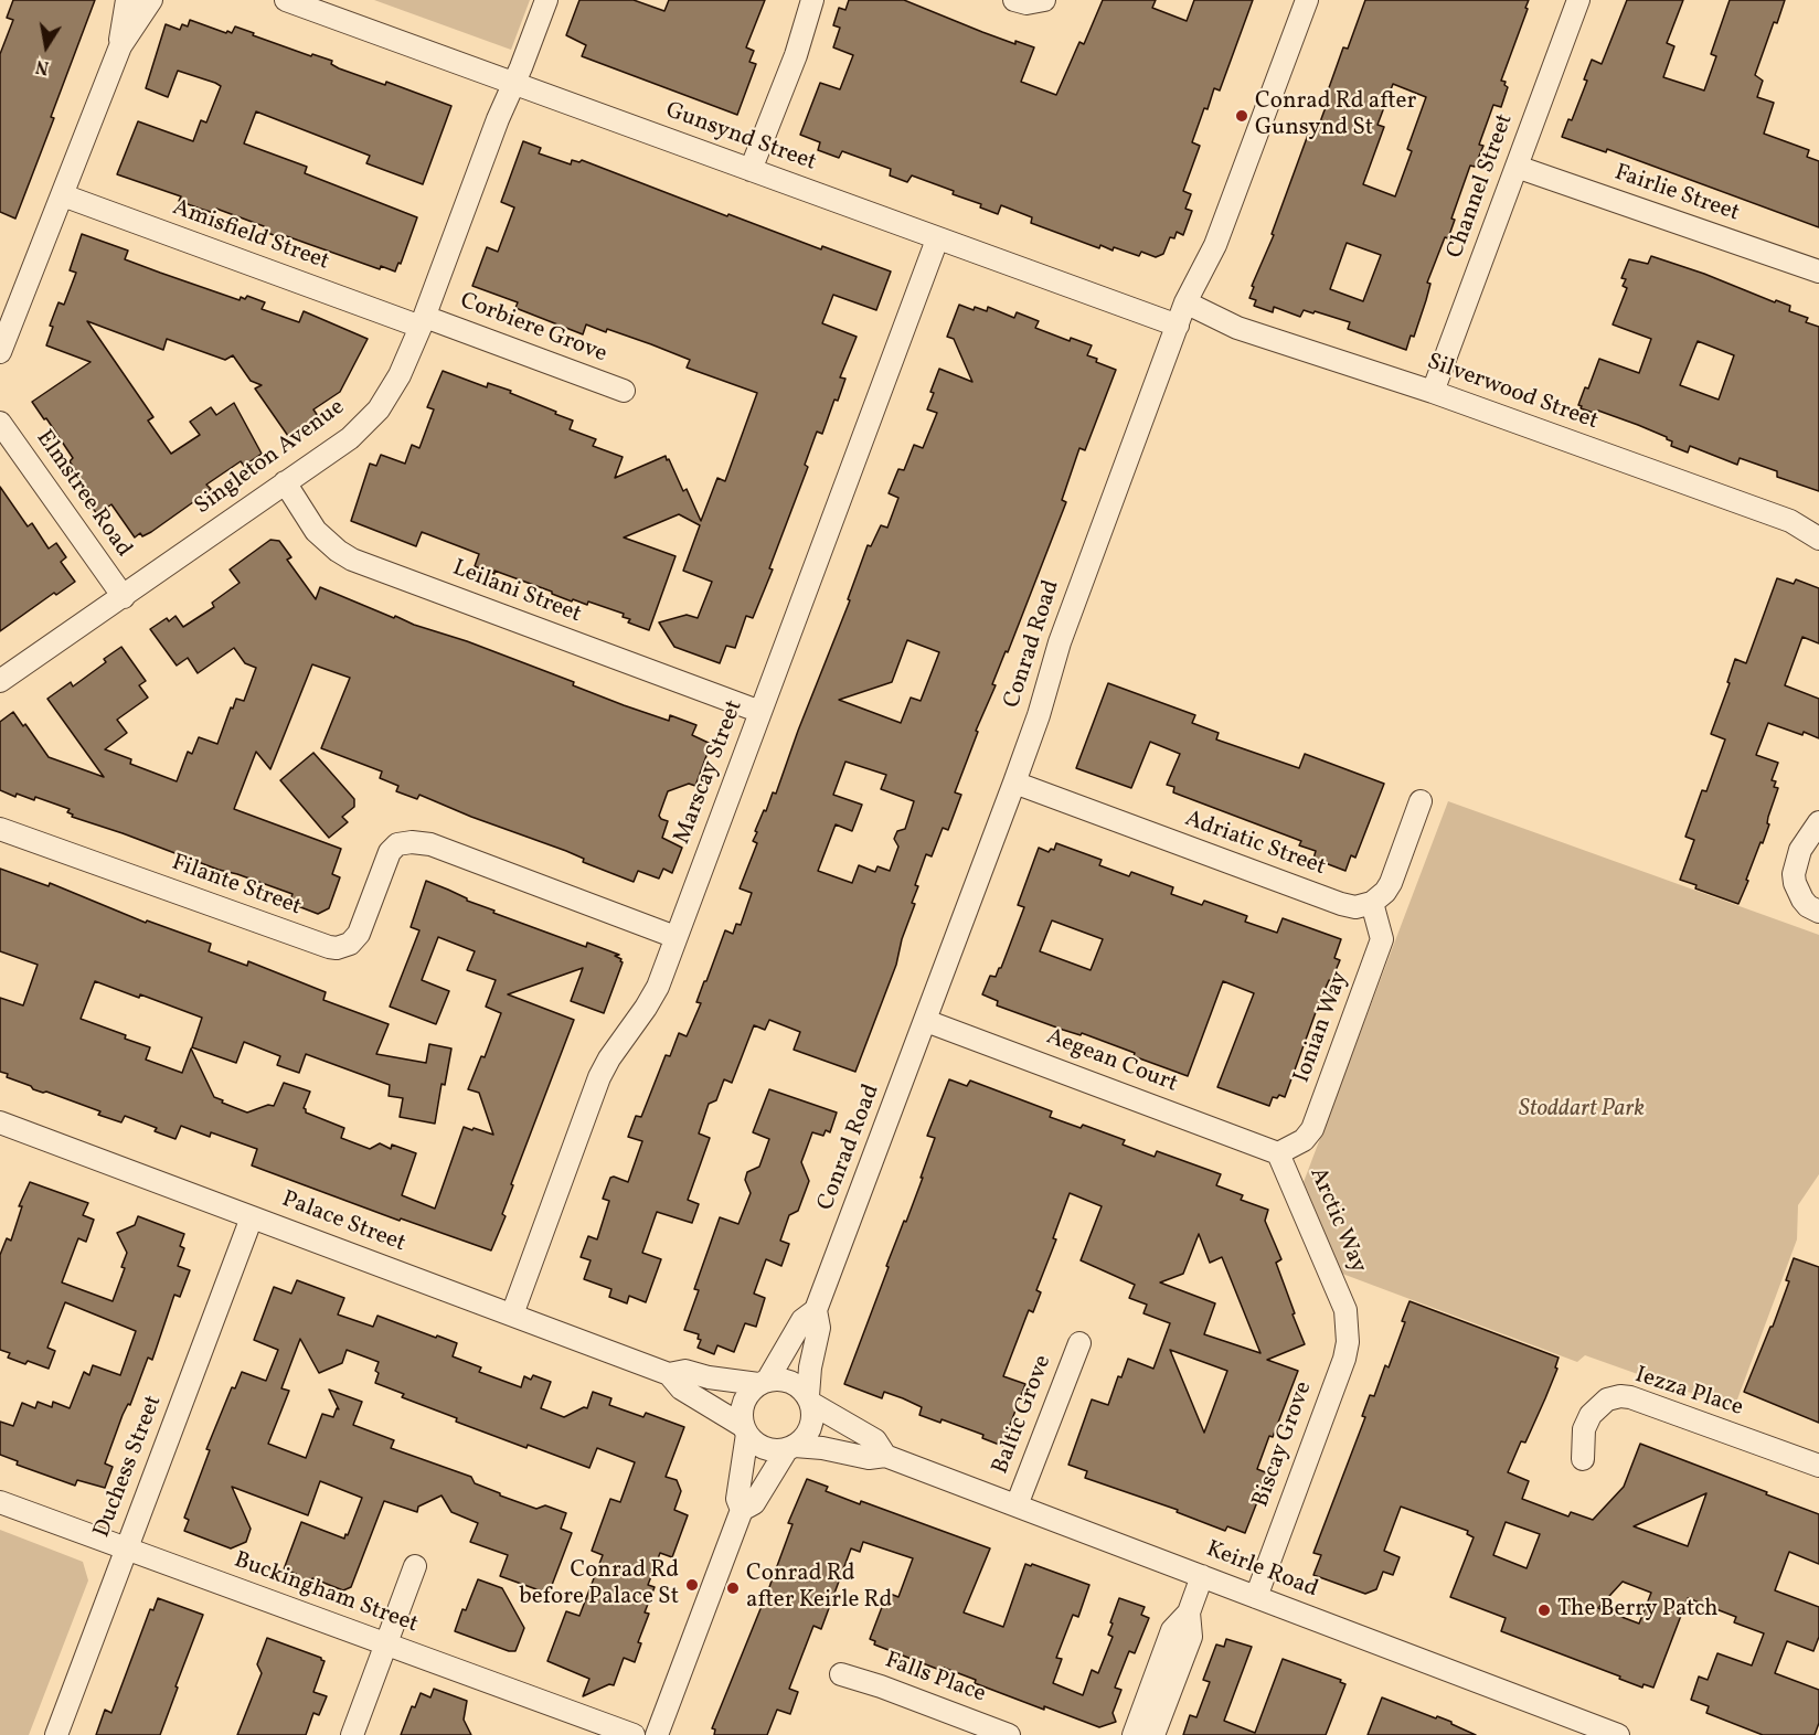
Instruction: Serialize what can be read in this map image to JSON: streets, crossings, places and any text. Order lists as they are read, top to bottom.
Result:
{
  "streets": {
    "street": [
      "Gunsynd Street",
      "Channel Street",
      "Fairlie Street",
      "Amisfield Street",
      "Corbiere Grove",
      "Silverwood Street",
      "Singleton Avenue",
      "Elmstree Road",
      "Leilani Street",
      "Conrad Road",
      "Marscay Street",
      "Adriatic Street",
      "Filante Street",
      "Ionian Way",
      "Aegean Court",
      "Arctic Way",
      "Palace Street",
      "Iezza Place",
      "Baltic Grove",
      "Biscay Grove",
      "Duchess Street",
      "Keirle Road",
      "Buckingham Street",
      "Falls Place"
    ]
  },
  "crossings": [
    ["Gunsynd Street", "Singleton Avenue"],
    ["Gunsynd Street", "Conrad Road"],
    ["Gunsynd Street", "Marscay Street"],
    ["Channel Street", "Fairlie Street"],
    ["Channel Street", "Silverwood Street"],
    ["Amisfield Street", "Corbiere Grove"],
    ["Amisfield Street", "Singleton Avenue"],
    ["Corbiere Grove", "Singleton Avenue"],
    ["Silverwood Street", "Conrad Road"],
    ["Singleton Avenue", "Elmstree Road"],
    ["Singleton Avenue", "Leilani Street"],
    ["Leilani Street", "Marscay Street"],
    ["Conrad Road", "Adriatic Street"],
    ["Conrad Road", "Aegean Court"],
    ["Conrad Road", "Palace Street"],
    ["Conrad Road", "Keirle Road"],
    ["Marscay Street", "Filante Street"],
    ["Marscay Street", "Palace Street"],
    ["Adriatic Street", "Ionian Way"],
    ["Ionian Way", "Aegean Court"],
    ["Ionian Way", "Arctic Way"],
    ["Aegean Court", "Arctic Way"],
    ["Arctic Way", "Biscay Grove"],
    ["Palace Street", "Duchess Street"],
    ["Palace Street", "Keirle Road"],
    ["Baltic Grove", "Keirle Road"],
    ["Biscay Grove", "Keirle Road"],
    ["Duchess Street", "Buckingham Street"]
  ],
  "parks": ["Stoddart Park"],
  "places": [
    "Conrad Rd after Gunsynd St",
    "Conrad Rd before Palace St",
    "Conrad Rd after Keirle Rd",
    "The Berry Patch"
  ],
  "north": "bottom"
}
